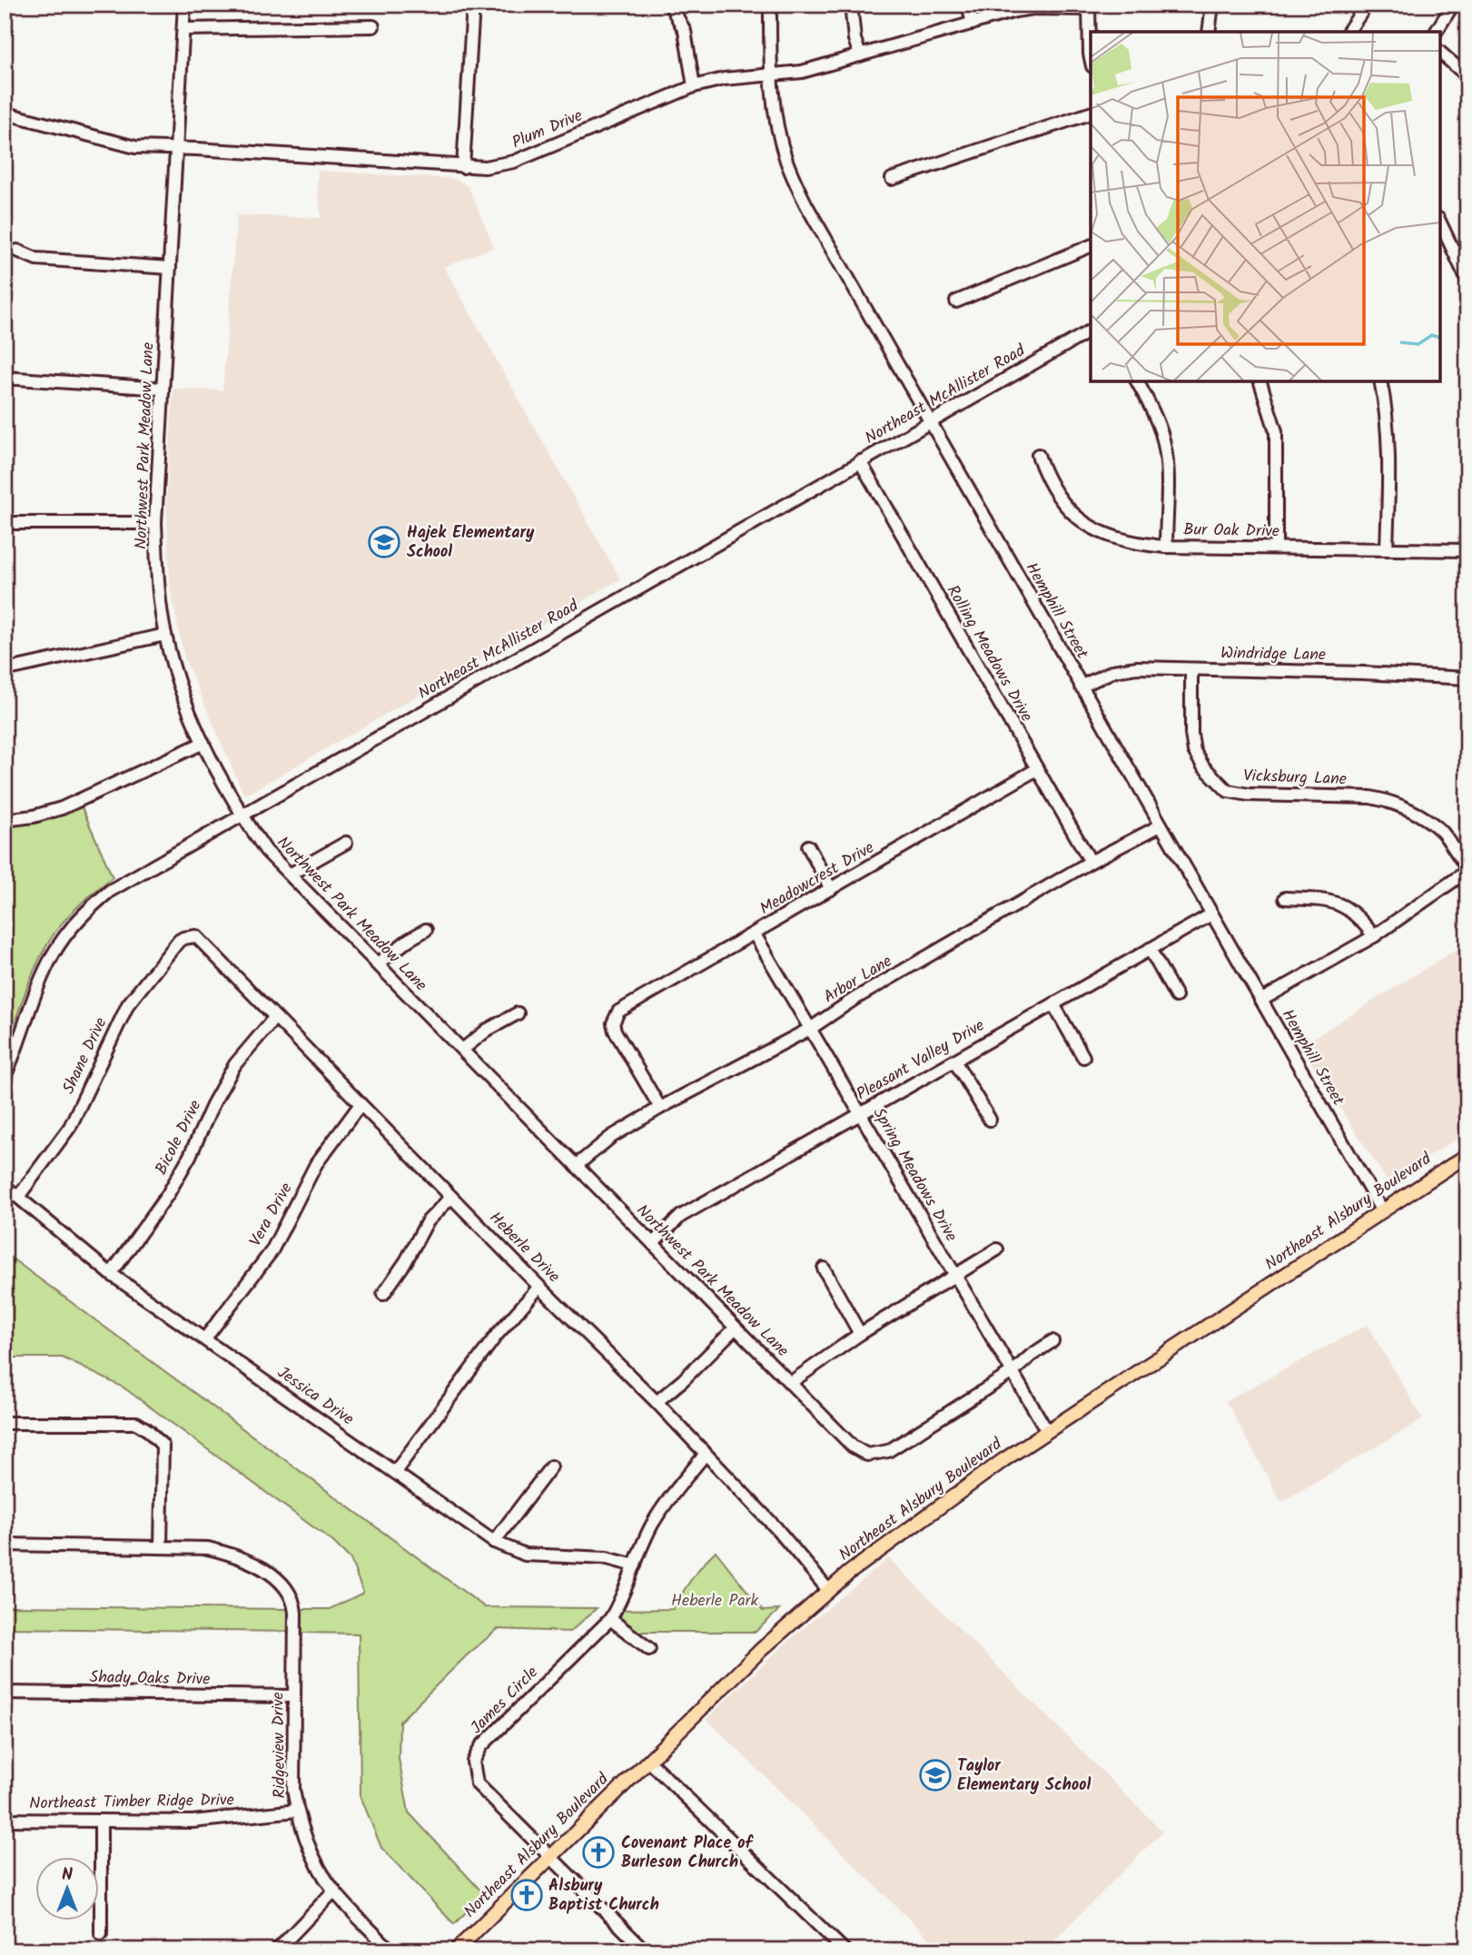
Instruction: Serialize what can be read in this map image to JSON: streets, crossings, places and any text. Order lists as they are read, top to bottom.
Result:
{
  "streets": {
    "main road": ["Northeast Alsbury Boulevard"],
    "street": [
      "Plum Drive",
      "Northeast McAllister Road",
      "Northwest Park Meadow Lane",
      "Bur Oak Drive",
      "Hemphill Street",
      "Rolling Meadows Drive",
      "Windridge Lane",
      "Vicksburg Lane",
      "Meadowcrest Drive",
      "Arbor Lane",
      "Shane Drive",
      "Pleasant Valley Drive",
      "Bicole Drive",
      "Spring Meadows Drive",
      "Vera Drive",
      "Heberle Drive",
      "Jessica Drive",
      "Shady Oaks Drive",
      "James Circle",
      "Ridgeview Drive",
      "Northeast Timber Ridge Drive"
    ]
  },
  "crossings": [
    ["Plum Drive", "Northwest Park Meadow Lane"],
    ["Plum Drive", "Hemphill Street"],
    ["Northeast McAllister Road", "Northwest Park Meadow Lane"],
    ["Northeast McAllister Road", "Hemphill Street"],
    ["Northeast McAllister Road", "Rolling Meadows Drive"],
    ["Northwest Park Meadow Lane", "Arbor Lane"],
    ["Northwest Park Meadow Lane", "Pleasant Valley Drive"],
    ["Northwest Park Meadow Lane", "Spring Meadows Drive"],
    ["Hemphill Street", "Windridge Lane"],
    ["Hemphill Street", "Arbor Lane"],
    ["Hemphill Street", "Pleasant Valley Drive"],
    ["Hemphill Street", "Northeast Alsbury Boulevard"],
    ["Rolling Meadows Drive", "Meadowcrest Drive"],
    ["Rolling Meadows Drive", "Arbor Lane"],
    ["Windridge Lane", "Vicksburg Lane"],
    ["Meadowcrest Drive", "Arbor Lane"],
    ["Meadowcrest Drive", "Spring Meadows Drive"],
    ["Arbor Lane", "Spring Meadows Drive"],
    ["Shane Drive", "Heberle Drive"],
    ["Shane Drive", "Jessica Drive"],
    ["Pleasant Valley Drive", "Spring Meadows Drive"],
    ["Bicole Drive", "Heberle Drive"],
    ["Bicole Drive", "Jessica Drive"],
    ["Spring Meadows Drive", "Northeast Alsbury Boulevard"],
    ["Northeast Alsbury Boulevard", "Heberle Drive"],
    ["Northeast Alsbury Boulevard", "James Circle"],
    ["Vera Drive", "Heberle Drive"],
    ["Vera Drive", "Jessica Drive"],
    ["Heberle Drive", "James Circle"],
    ["Jessica Drive", "James Circle"],
    ["Shady Oaks Drive", "Ridgeview Drive"],
    ["Ridgeview Drive", "Northeast Timber Ridge Drive"]
  ],
  "parks": ["Heberle Park"],
  "places": {
    "school or university": ["Hajek Elementary School", "Taylor Elementary School"],
    "church": ["Covenant Place of Burleson Church", "Alsbury Baptist Church"]
  },
  "north": "top"
}
